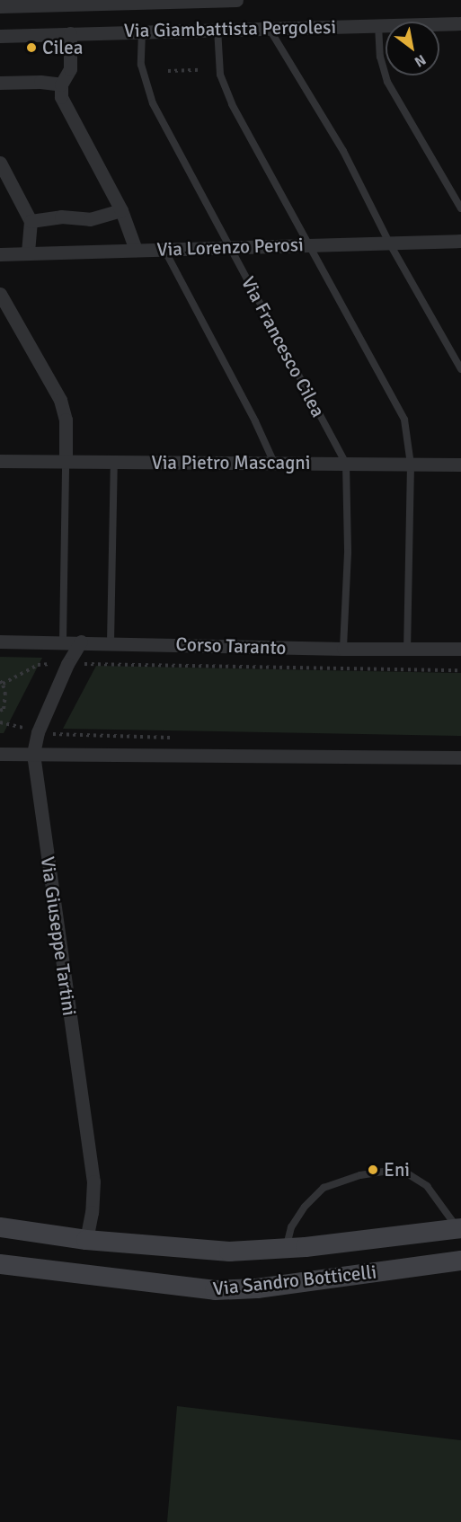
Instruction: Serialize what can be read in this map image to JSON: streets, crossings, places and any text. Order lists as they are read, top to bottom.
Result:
{
  "streets": {
    "main road": ["Via Sandro Botticelli"],
    "street": [
      "Via Giambattista Pergolesi",
      "Via Lorenzo Perosi",
      "Via Pietro Mascagni",
      "Corso Taranto",
      "Via Giuseppe Tartini"
    ],
    "lane": ["Via Francesco Cilea"]
  },
  "crossings": [
    ["Via Giambattista Pergolesi", "Via Francesco Cilea"],
    ["Via Lorenzo Perosi", "Via Francesco Cilea"],
    ["Via Francesco Cilea", "Via Pietro Mascagni"],
    ["Via Francesco Cilea", "Corso Taranto"],
    ["Corso Taranto", "Via Giuseppe Tartini"],
    ["Via Giuseppe Tartini", "Via Sandro Botticelli"]
  ],
  "places": ["Cilea", "Eni"],
  "north": "bottom right"
}
